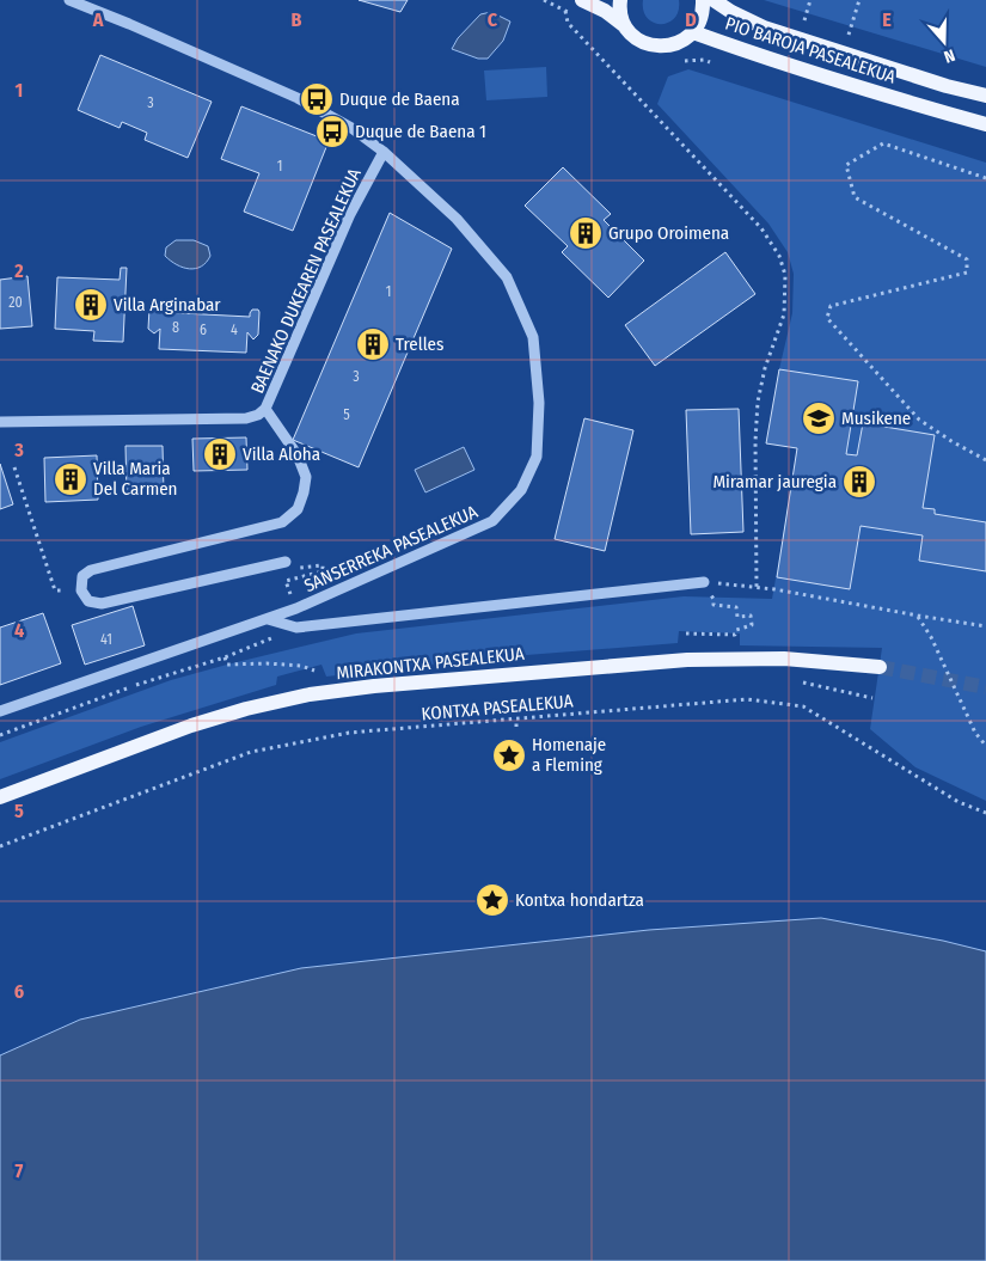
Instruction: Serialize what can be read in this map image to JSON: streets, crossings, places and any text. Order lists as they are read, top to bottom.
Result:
{
  "streets": {
    "main road": ["PIO BAROJA PASEALEKUA", "MIRAKONTXA PASEALEKUA"],
    "street": ["BAENAKO DUKEAREN PASEALEKUA", "SANSERREKA PASEALEKUA"],
    "path": ["KONTXA PASEALEKUA"]
  },
  "crossings": [
    ["BAENAKO DUKEAREN PASEALEKUA", "SANSERREKA PASEALEKUA"]
  ],
  "places": {
    "bus stop": ["Duque de Baena", "Duque de Baena 1"],
    "building": [
      "Grupo Oroimena",
      "Villa Arginabar",
      "Trelles",
      "Villa Aloha",
      "Villa Maria Del Carmen",
      "Miramar jauregia"
    ],
    "school or university": ["Musikene"],
    "place": ["Homenaje a Fleming", "Kontxa hondartza"]
  },
  "house_numbers": [
    "3",
    "1",
    "1",
    "20",
    "8",
    "6",
    "4",
    "3",
    "5",
    "41"
  ],
  "north": "bottom",
  "grid": {
    "columns": [
      "A",
      "B",
      "C",
      "D",
      "E"
    ],
    "rows": [
      "1",
      "2",
      "3",
      "4",
      "5",
      "6",
      "7"
    ]
  }
}
